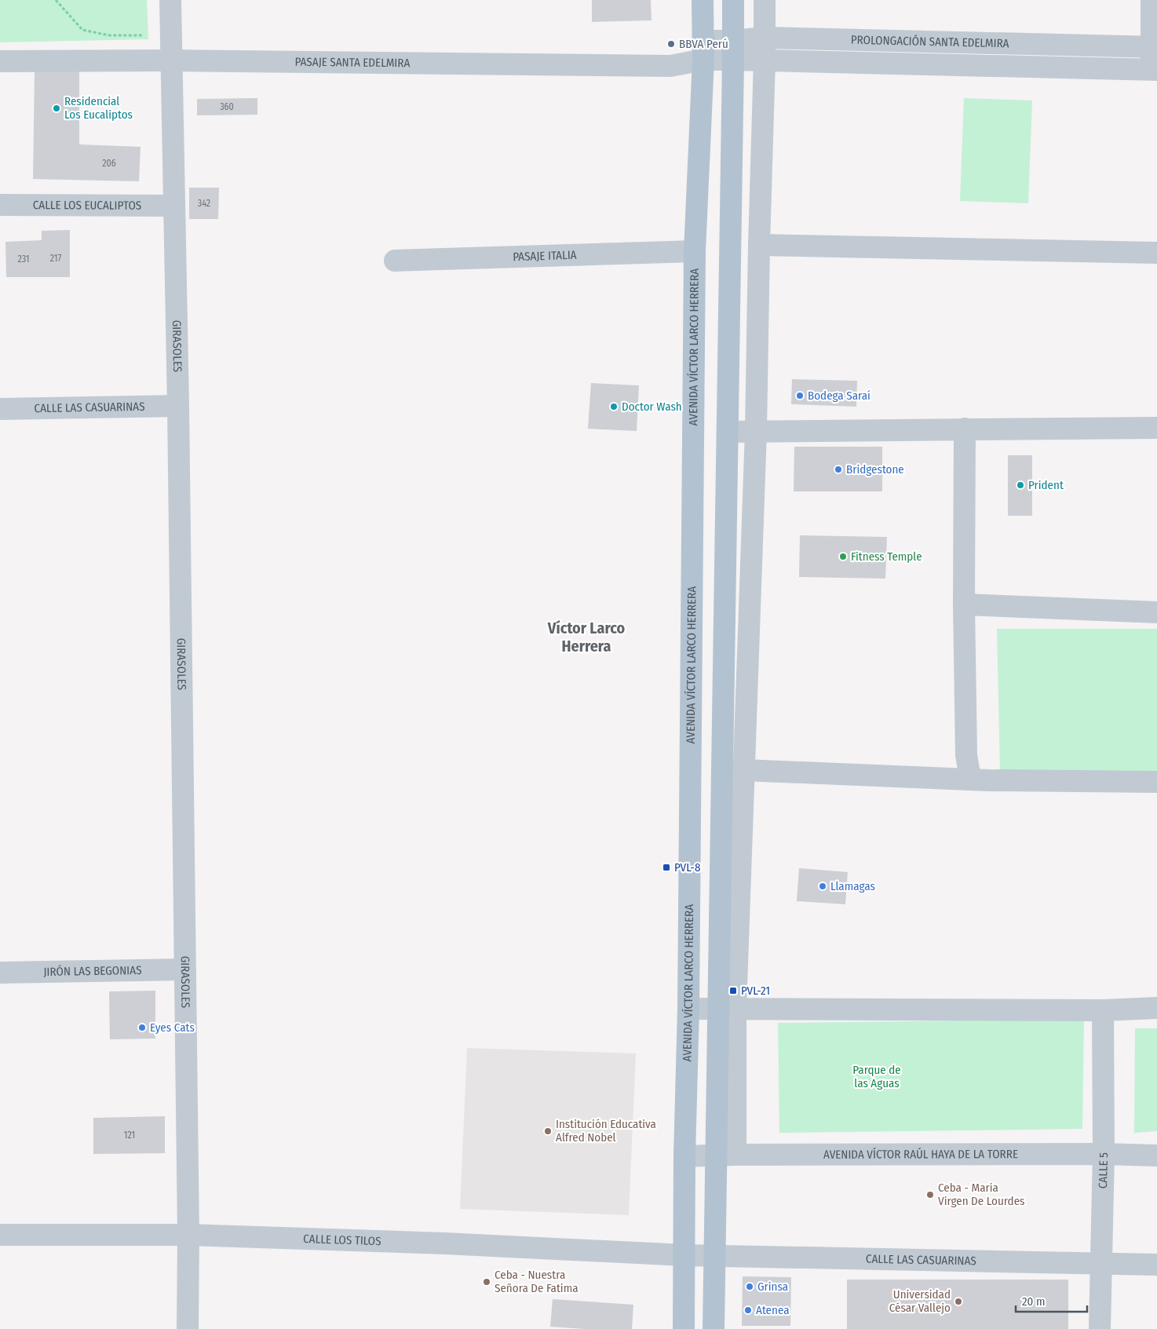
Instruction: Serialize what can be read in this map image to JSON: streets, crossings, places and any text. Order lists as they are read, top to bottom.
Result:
{
  "streets": {
    "main road": ["AVENIDA VÍCTOR LARCO HERRERA"],
    "street": [
      "PROLONGACIÓN SANTA EDELMIRA",
      "PASAJE SANTA EDELMIRA",
      "CALLE LOS EUCALIPTOS",
      "PASAJE ITALIA",
      "GIRASOLES",
      "CALLE LAS CASUARINAS",
      "JIRÓN LAS BEGONIAS",
      "AVENIDA VÍCTOR RAÚL HAYA DE LA TORRE",
      "CALLE 5",
      "CALLE LOS TILOS"
    ]
  },
  "crossings": [
    ["PROLONGACIÓN SANTA EDELMIRA", "PASAJE SANTA EDELMIRA"],
    ["PROLONGACIÓN SANTA EDELMIRA", "AVENIDA VÍCTOR LARCO HERRERA"],
    ["PASAJE SANTA EDELMIRA", "GIRASOLES"],
    ["PASAJE SANTA EDELMIRA", "AVENIDA VÍCTOR LARCO HERRERA"],
    ["CALLE LOS EUCALIPTOS", "GIRASOLES"],
    ["PASAJE ITALIA", "AVENIDA VÍCTOR LARCO HERRERA"],
    ["GIRASOLES", "CALLE LAS CASUARINAS"],
    ["GIRASOLES", "JIRÓN LAS BEGONIAS"],
    ["GIRASOLES", "CALLE LOS TILOS"],
    ["AVENIDA VÍCTOR LARCO HERRERA", "CALLE LAS CASUARINAS"],
    ["AVENIDA VÍCTOR LARCO HERRERA", "AVENIDA VÍCTOR RAÚL HAYA DE LA TORRE"],
    ["AVENIDA VÍCTOR LARCO HERRERA", "CALLE LOS TILOS"],
    ["CALLE LAS CASUARINAS", "CALLE 5"],
    ["CALLE LAS CASUARINAS", "CALLE LOS TILOS"],
    ["AVENIDA VÍCTOR RAÚL HAYA DE LA TORRE", "CALLE 5"]
  ],
  "districts": ["Víctor Larco Herrera"],
  "parks": ["Parque de las Aguas"],
  "places": {
    "other": [
      "BBVA Perú",
      "Residencial Los Eucaliptos",
      "Bodega Saraí",
      "Doctor Wash",
      "Bridgestone",
      "Prident",
      "Fitness Temple",
      "Llamagas",
      "Eyes Cats",
      "Institución Educativa Alfred Nobel",
      "Ceba - Maria Virgen De Lourdes",
      "Ceba - Nuestra Señora De Fatima",
      "Grinsa",
      "Universidad César Vallejo",
      "Atenea"
    ],
    "transit": ["PVL-8", "PVL-21"]
  },
  "house_numbers": [
    "360",
    "206",
    "342",
    "217",
    "231",
    "121"
  ],
  "scale_bar": "20 m"
}
